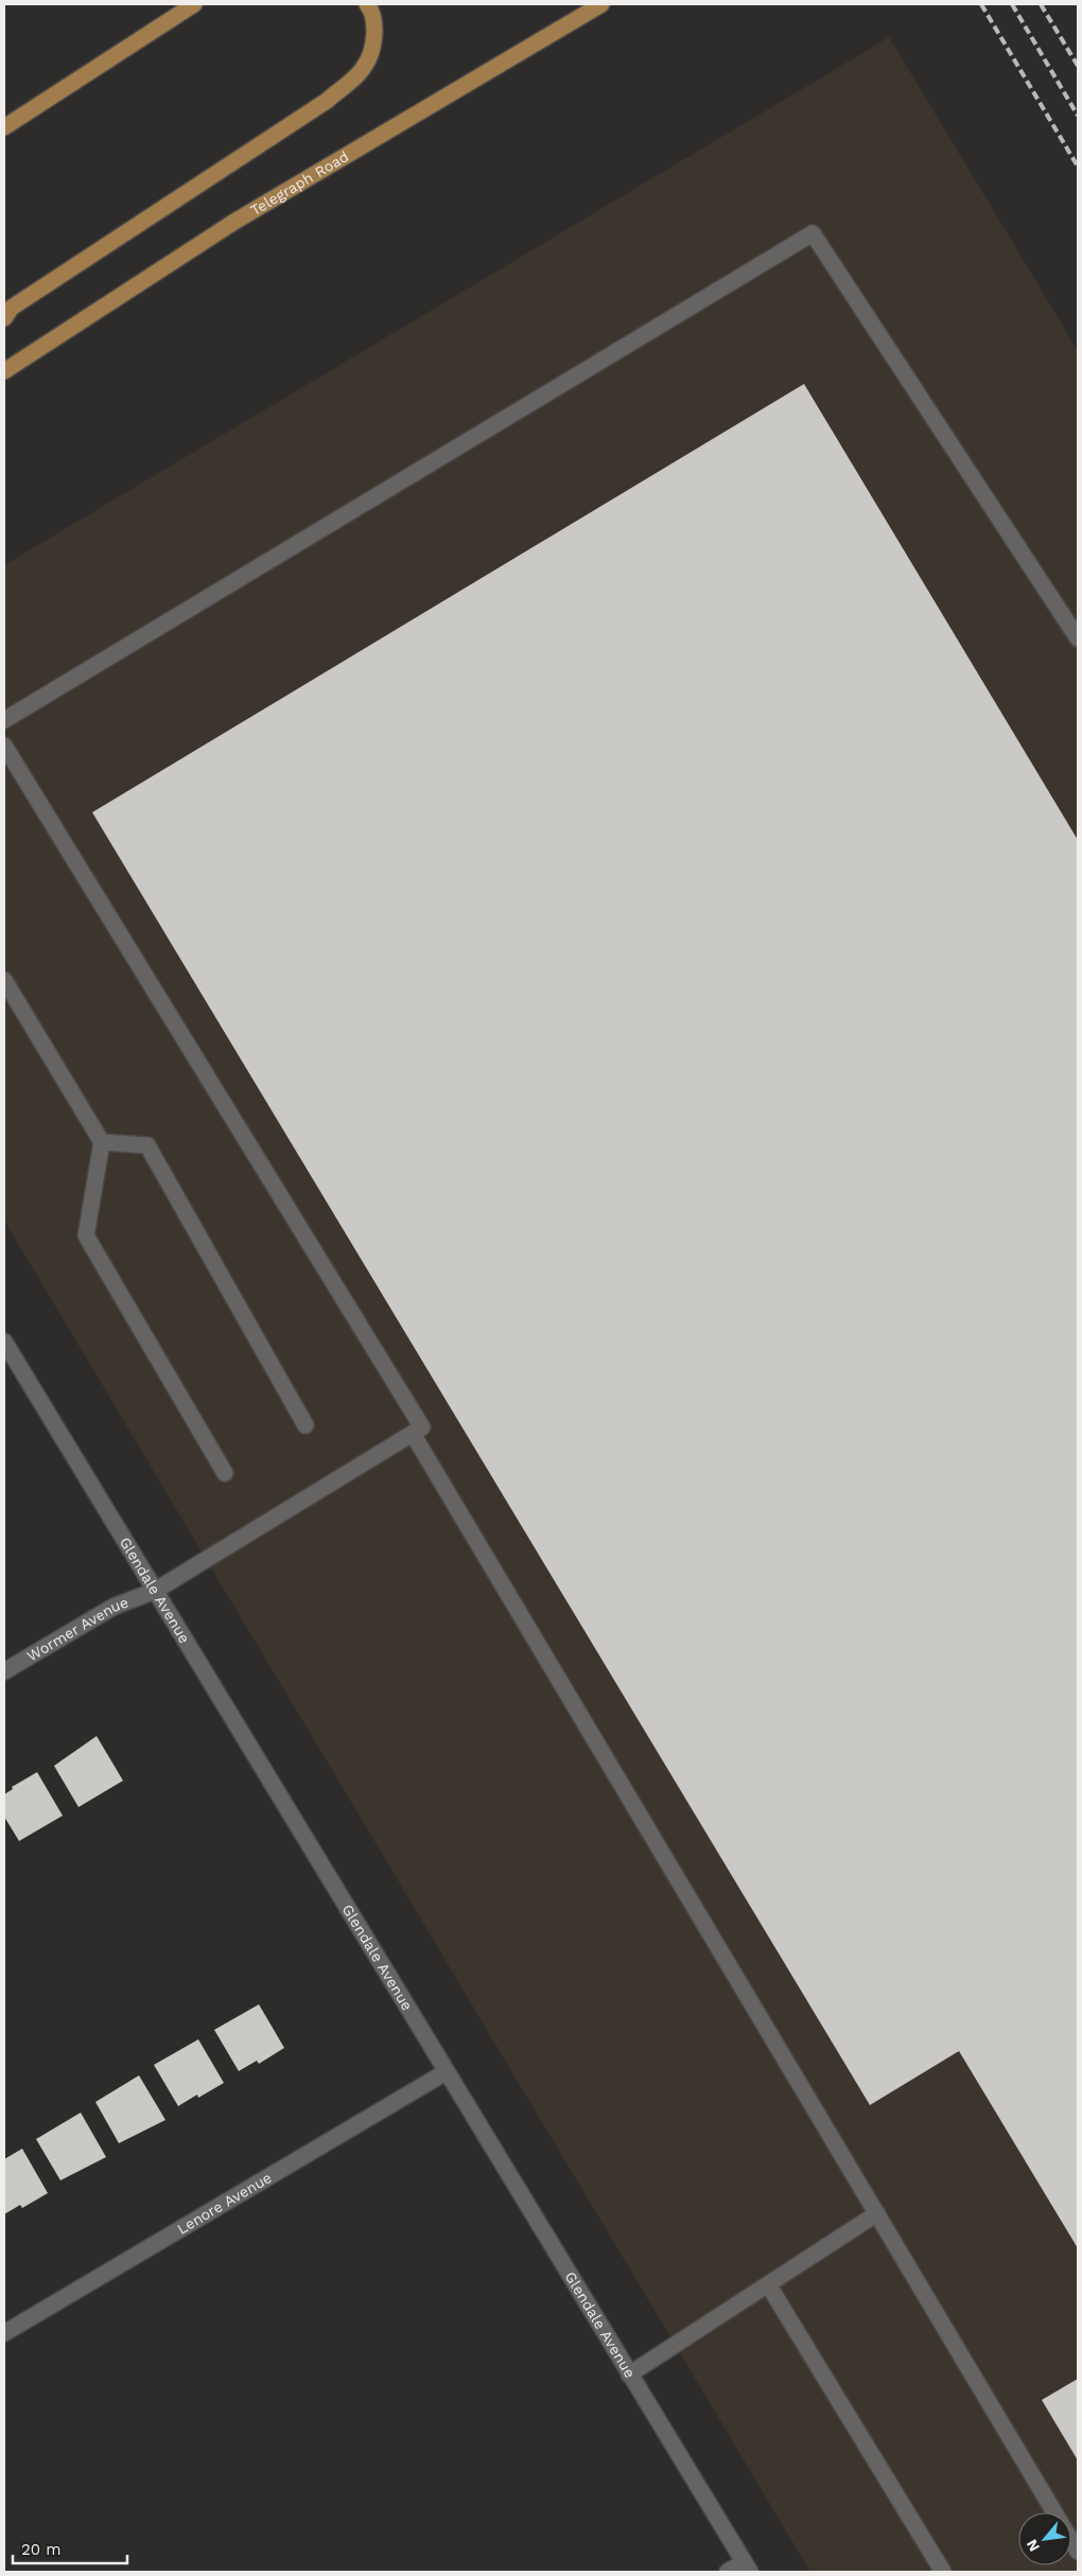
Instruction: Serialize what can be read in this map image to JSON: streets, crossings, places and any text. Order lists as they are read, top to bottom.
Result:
{
  "streets": {
    "main road": ["Telegraph Road"],
    "street": ["Glendale Avenue", "Wormer Avenue", "Lenore Avenue"]
  },
  "crossings": [
    ["Glendale Avenue", "Wormer Avenue"],
    ["Glendale Avenue", "Lenore Avenue"]
  ],
  "scale_bar": "20 m",
  "north": "bottom left"
}
